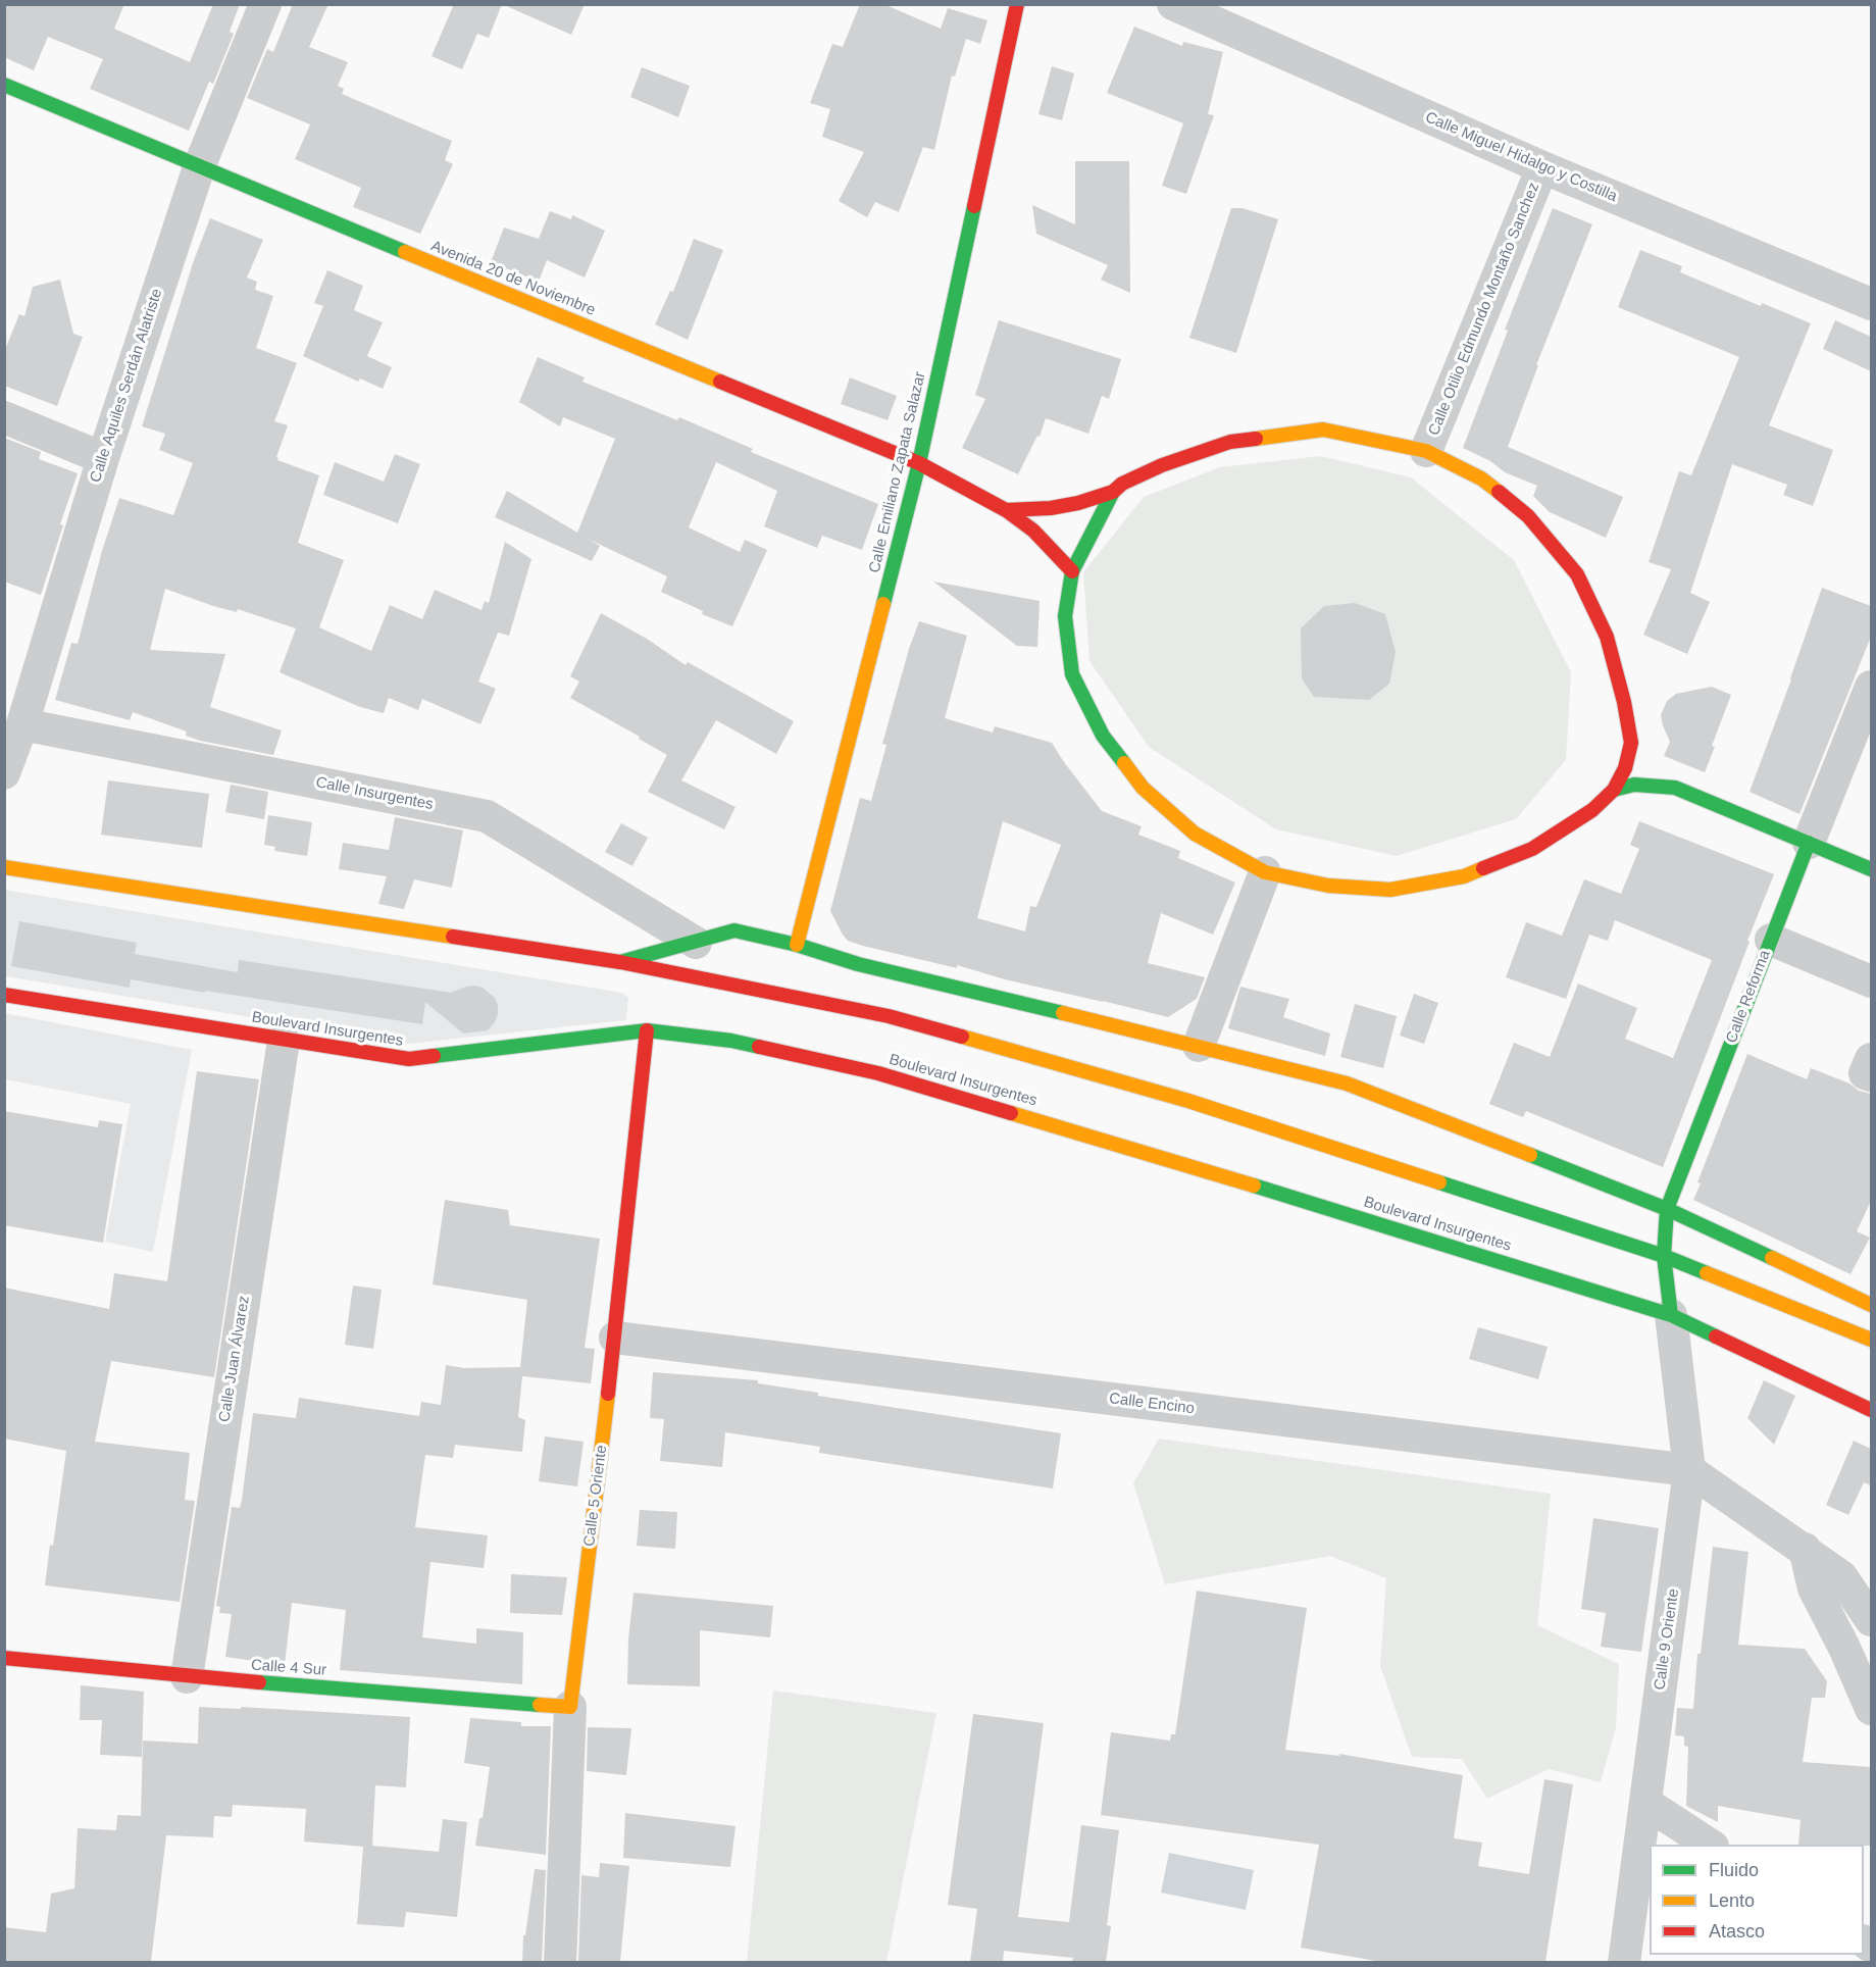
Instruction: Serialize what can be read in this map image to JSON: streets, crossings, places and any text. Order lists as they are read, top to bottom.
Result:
{
  "streets": {
    "street": [
      "Calle Miguel Hidalgo y Costilla",
      "Avenida 20 de Noviembre",
      "Calle Otilio Edmundo Montaño Sanchez",
      "Calle Aquiles Serdán Alatriste",
      "Calle Emiliano Zapata Salazar",
      "Calle Insurgentes",
      "Calle Reforma",
      "Boulevard Insurgentes",
      "Calle Juan Álvarez",
      "Calle Encino",
      "Calle 5 Oriente",
      "Calle 9 Oriente",
      "Calle 4 Sur"
    ]
  },
  "crossings": [
    ["Calle Miguel Hidalgo y Costilla", "Calle Otilio Edmundo Montaño Sanchez"],
    ["Avenida 20 de Noviembre", "Calle Aquiles Serdán Alatriste"],
    ["Avenida 20 de Noviembre", "Calle Emiliano Zapata Salazar"],
    ["Calle Aquiles Serdán Alatriste", "Calle Insurgentes"],
    ["Calle Reforma", "Boulevard Insurgentes"],
    ["Calle Reforma", "Calle 9 Oriente"],
    ["Boulevard Insurgentes", "Calle Juan Álvarez"],
    ["Boulevard Insurgentes", "Calle 5 Oriente"],
    ["Boulevard Insurgentes", "Calle 9 Oriente"],
    ["Calle Juan Álvarez", "Calle 4 Sur"],
    ["Calle Encino", "Calle 5 Oriente"],
    ["Calle Encino", "Calle 9 Oriente"],
    ["Calle 5 Oriente", "Calle 4 Sur"]
  ],
  "legend": ["Fluido", "Lento", "Atasco"]
}
